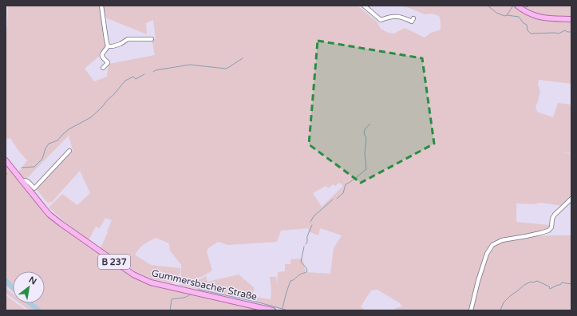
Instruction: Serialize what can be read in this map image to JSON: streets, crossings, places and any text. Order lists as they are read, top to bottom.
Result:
{
  "streets": {
    "main road": ["B 237", "Gummersbacher Straße"]
  },
  "north": "top right"
}
